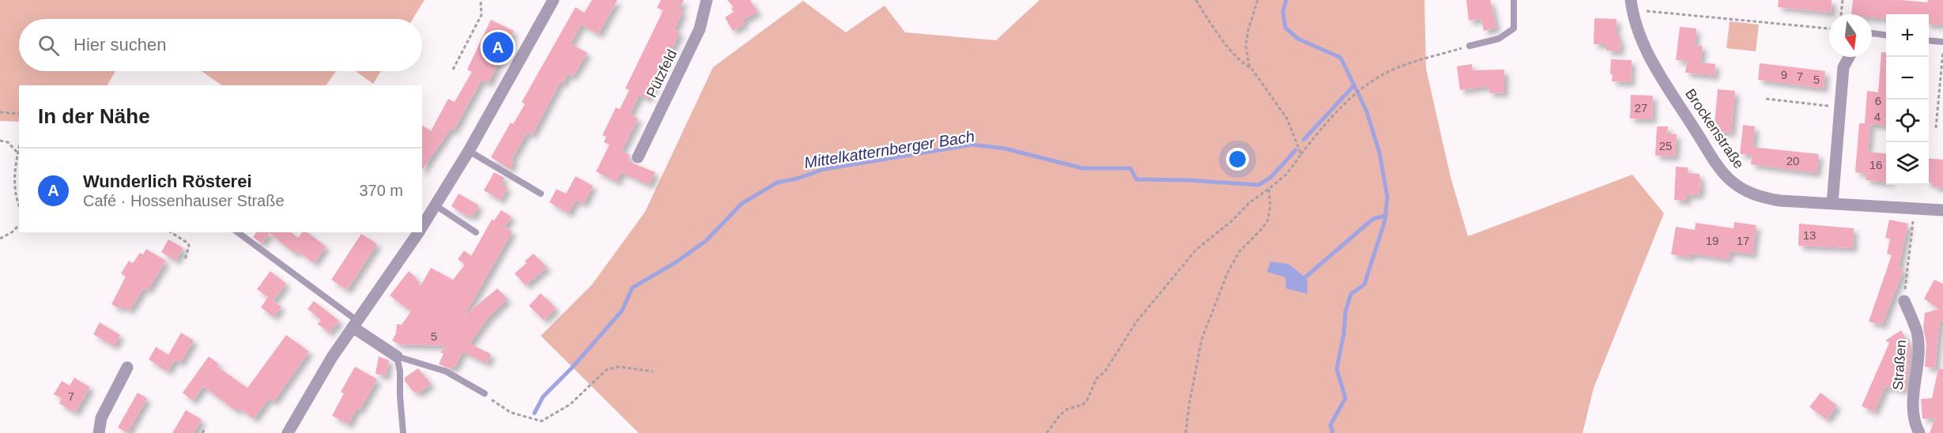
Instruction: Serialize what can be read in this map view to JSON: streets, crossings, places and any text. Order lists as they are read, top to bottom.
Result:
{
  "streets": {
    "street": ["Pützfeld", "Brockenstraße", "Straßen"]
  },
  "water": ["Mittelkatternberger Bach"],
  "house_numbers": [
    "9",
    "7",
    "5",
    "6",
    "27",
    "4",
    "25",
    "20",
    "16",
    "13",
    "19",
    "17",
    "5",
    "7"
  ],
  "north": "bottom",
  "page": {
    "map_buttons": ["+", "−"],
    "search": "Hier suchen",
    "pins": "A",
    "heading": "In der Nähe",
    "list": [
      {
        "mark": "A",
        "name": "Wunderlich Rösterei",
        "note": "Café · Hossenhauser Straße",
        "value": "370 m"
      }
    ]
  }
}
